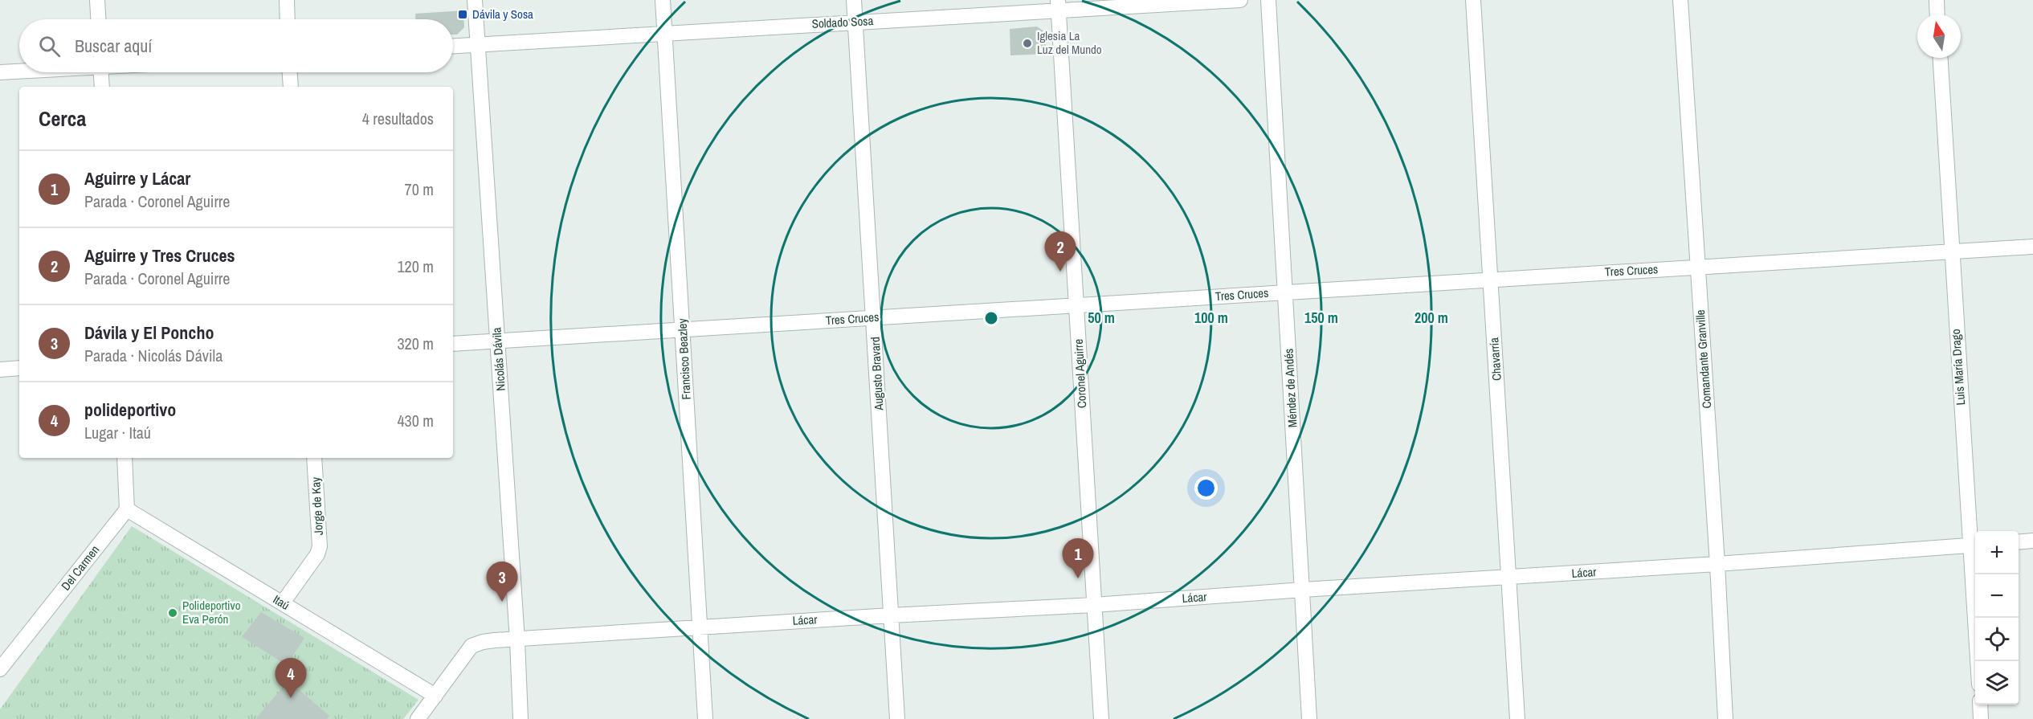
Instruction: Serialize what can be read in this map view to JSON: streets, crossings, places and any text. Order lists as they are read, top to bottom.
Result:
{
  "streets": {
    "street": [
      "Soldado Sosa",
      "Tres Cruces",
      "Nicolás Dávila",
      "Francisco Beazley",
      "Chavarría",
      "Comandante Granville",
      "Luis María Drago",
      "Augusto Bravard",
      "Coronel Aguirre",
      "Méndez de Andés",
      "Jorge de Kay",
      "Del Carmen",
      "Lácar",
      "Itaú"
    ]
  },
  "crossings": [
    ["Soldado Sosa", "Nicolás Dávila"],
    ["Soldado Sosa", "Francisco Beazley"],
    ["Soldado Sosa", "Augusto Bravard"],
    ["Soldado Sosa", "Coronel Aguirre"],
    ["Tres Cruces", "Nicolás Dávila"],
    ["Tres Cruces", "Francisco Beazley"],
    ["Tres Cruces", "Chavarría"],
    ["Tres Cruces", "Comandante Granville"],
    ["Tres Cruces", "Luis María Drago"],
    ["Tres Cruces", "Augusto Bravard"],
    ["Tres Cruces", "Coronel Aguirre"],
    ["Tres Cruces", "Méndez de Andés"],
    ["Nicolás Dávila", "Lácar"],
    ["Francisco Beazley", "Lácar"],
    ["Chavarría", "Lácar"],
    ["Comandante Granville", "Lácar"],
    ["Luis María Drago", "Lácar"],
    ["Augusto Bravard", "Lácar"],
    ["Coronel Aguirre", "Lácar"],
    ["Méndez de Andés", "Lácar"],
    ["Jorge de Kay", "Itaú"],
    ["Del Carmen", "Itaú"],
    ["Lácar", "Itaú"]
  ],
  "places": {
    "transit": ["Dávila y Sosa"],
    "other": ["Iglesia La Luz del Mundo", "Polideportivo Eva Perón"]
  },
  "north": "top",
  "page": {
    "search": "Buscar aquí",
    "heading": ["Cerca", "4 resultados"],
    "list": [
      {
        "mark": "1",
        "name": "Aguirre y Lácar",
        "note": "Parada · Coronel Aguirre",
        "value": "70 m"
      },
      {
        "mark": "2",
        "name": "Aguirre y Tres Cruces",
        "note": "Parada · Coronel Aguirre",
        "value": "120 m"
      },
      {
        "mark": "3",
        "name": "Dávila y El Poncho",
        "note": "Parada · Nicolás Dávila",
        "value": "320 m"
      },
      {
        "mark": "4",
        "name": "polideportivo",
        "note": "Lugar · Itaú",
        "value": "430 m"
      }
    ],
    "pins": [
      "2",
      "1",
      "3",
      "4"
    ],
    "map_buttons": ["+", "−"]
  },
  "rings": [
    "50 m",
    "100 m",
    "150 m",
    "200 m"
  ]
}
